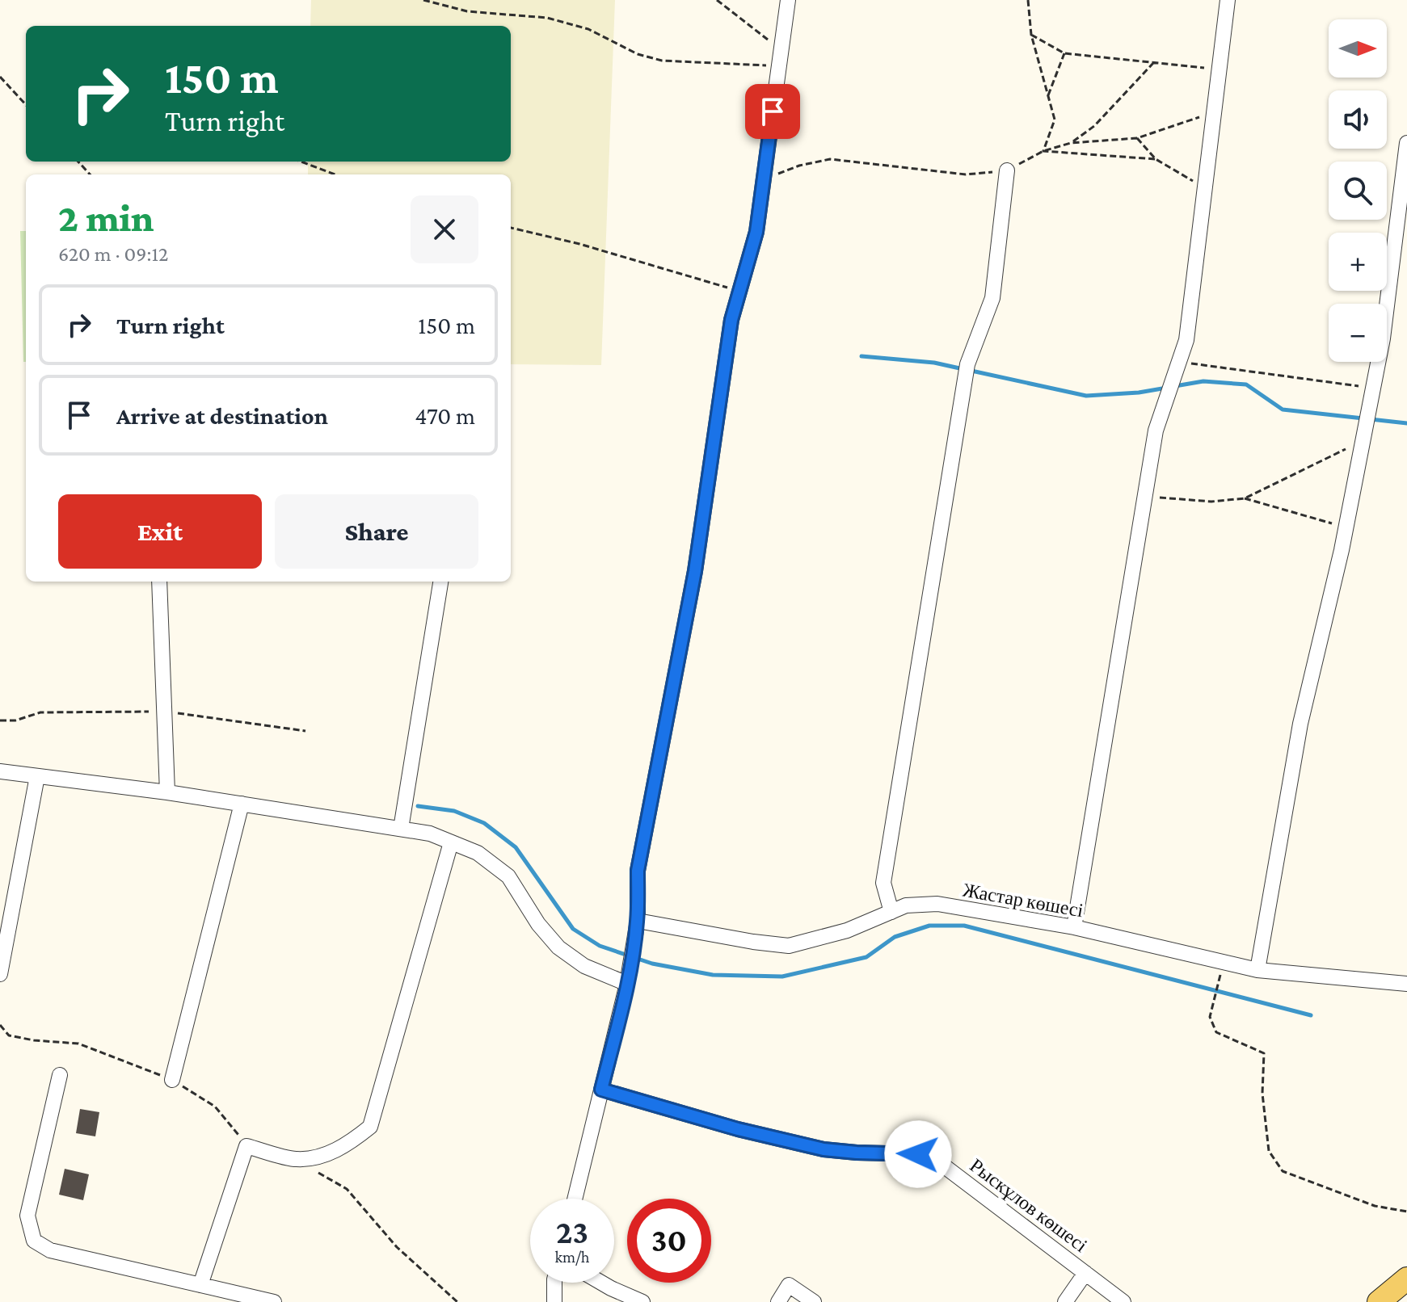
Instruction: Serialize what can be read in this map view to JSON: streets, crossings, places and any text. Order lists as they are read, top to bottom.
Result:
{
  "streets": {
    "street": ["Жастар көшесі", "Рыскұлов көшесі"]
  },
  "north": "right",
  "page": {
    "map_buttons": ["+", "−"],
    "turn": ["150 m", "Turn right"],
    "heading": ["2 min", "620 m · 09:12"],
    "list": [
      {
        "name": "Turn right",
        "value": "150 m"
      },
      {
        "name": "Arrive at destination",
        "value": "470 m"
      }
    ],
    "buttons": ["Exit", "Share"],
    "speed": "23 km/h",
    "limit": "30"
  }
}
